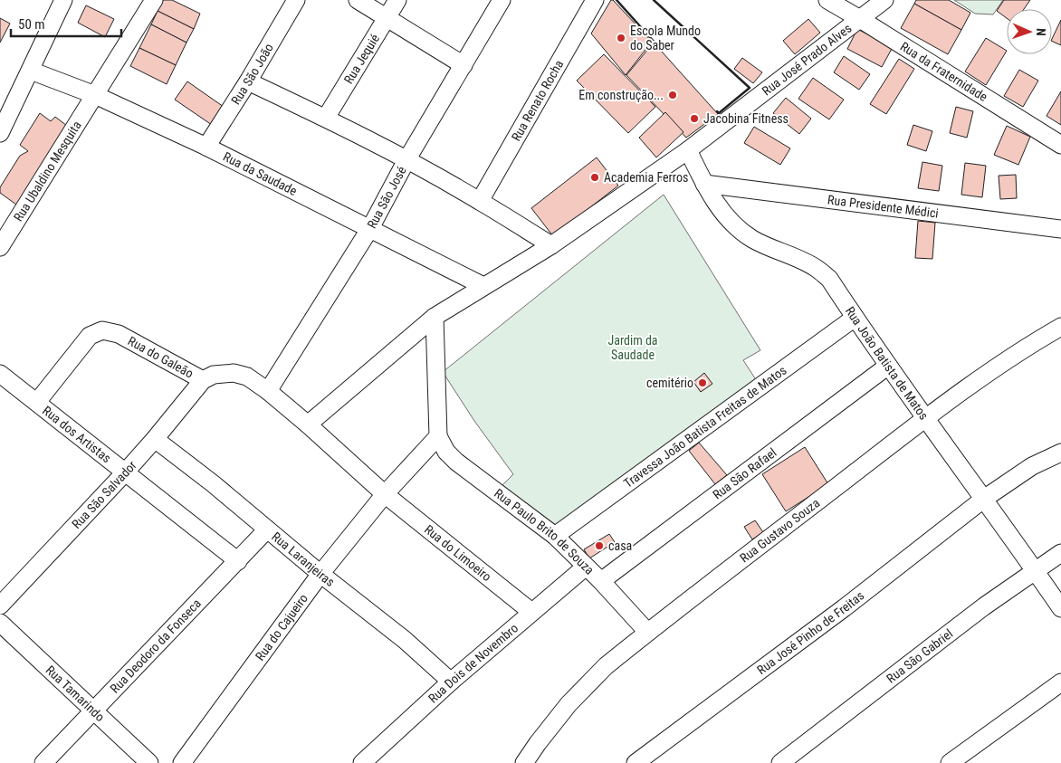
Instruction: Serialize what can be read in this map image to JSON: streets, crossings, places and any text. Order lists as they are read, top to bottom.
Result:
{
  "streets": {
    "street": [
      "Rua Jequié",
      "Rua José Prado Alves",
      "Rua da Fraternidade",
      "Rua São João",
      "Rua Renato Rocha",
      "Rua Ubaldino Mesquita",
      "Rua da Saudade",
      "Rua São José",
      "Rua Presidente Médici",
      "Rua do Galeão",
      "Rua João Batista de Matos",
      "Travessa João Batista Freitas de Matos",
      "Rua dos Artistas",
      "Rua São Rafael",
      "Rua São Salvador",
      "Rua Gustavo Souza",
      "Rua Paulo Brito de Souza",
      "Rua do Limoeiro",
      "Rua Laranjeiras",
      "Rua do Cajueiro",
      "Rua José Pinho de Freitas",
      "Rua Deodoro da Fonseca",
      "Rua São Gabriel",
      "Rua Dois de Novembro",
      "Rua Tamarindo"
    ]
  },
  "crossings": [
    ["Rua José Prado Alves", "Rua da Fraternidade"],
    ["Rua José Prado Alves", "Rua João Batista de Matos"],
    ["Rua São João", "Rua da Saudade"],
    ["Rua Ubaldino Mesquita", "Rua da Saudade"],
    ["Rua da Saudade", "Rua São José"],
    ["Rua Presidente Médici", "Rua João Batista de Matos"],
    ["Rua do Galeão", "Rua dos Artistas"],
    ["Rua do Galeão", "Rua São Salvador"],
    ["Rua João Batista de Matos", "Travessa João Batista Freitas de Matos"],
    ["Rua João Batista de Matos", "Rua São Rafael"],
    ["Rua João Batista de Matos", "Rua Gustavo Souza"],
    ["Rua João Batista de Matos", "Rua José Pinho de Freitas"],
    ["Rua João Batista de Matos", "Rua São Gabriel"],
    ["Travessa João Batista Freitas de Matos", "Rua Paulo Brito de Souza"],
    ["Rua dos Artistas", "Rua São Salvador"],
    ["Rua dos Artistas", "Rua Deodoro da Fonseca"],
    ["Rua São Rafael", "Rua Paulo Brito de Souza"],
    ["Rua São Salvador", "Rua Laranjeiras"],
    ["Rua Gustavo Souza", "Rua Paulo Brito de Souza"],
    ["Rua Paulo Brito de Souza", "Rua do Cajueiro"],
    ["Rua Paulo Brito de Souza", "Rua Dois de Novembro"],
    ["Rua do Limoeiro", "Rua do Cajueiro"],
    ["Rua do Limoeiro", "Rua Dois de Novembro"],
    ["Rua Laranjeiras", "Rua do Cajueiro"],
    ["Rua Laranjeiras", "Rua Deodoro da Fonseca"],
    ["Rua Laranjeiras", "Rua Dois de Novembro"],
    ["Rua Deodoro da Fonseca", "Rua Tamarindo"]
  ],
  "parks": ["Jardim da Saudade"],
  "places": [
    "Escola Mundo do Saber",
    "Em construção...",
    "Jacobina Fitness",
    "Academia Ferros",
    "cemitério",
    "casa"
  ],
  "scale_bar": "50 m",
  "north": "right"
}
